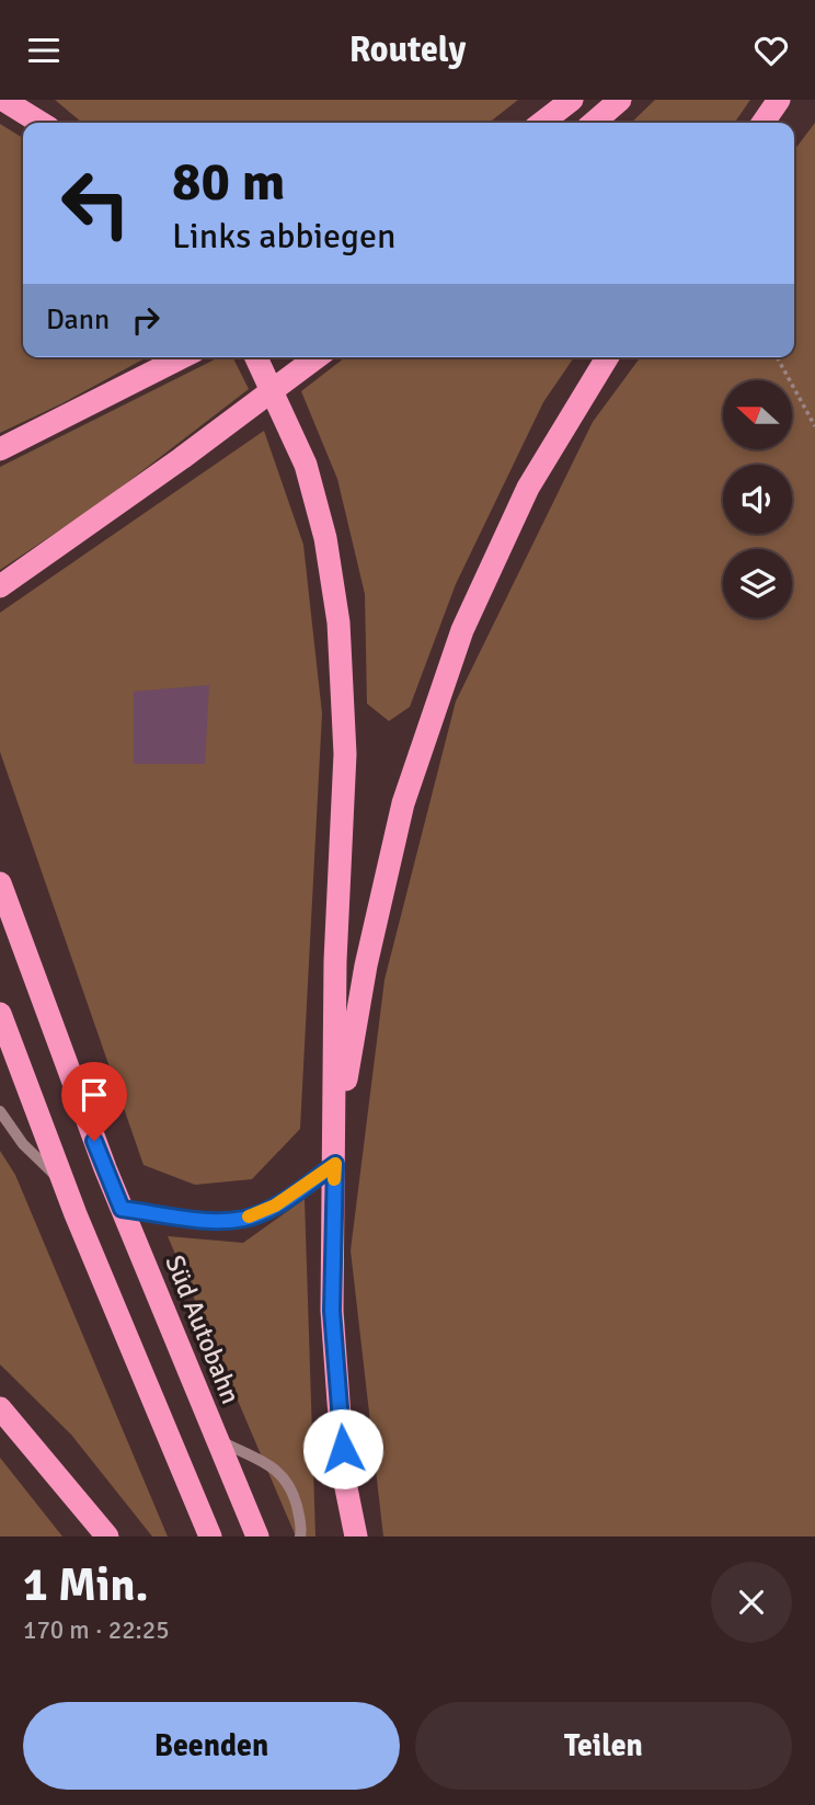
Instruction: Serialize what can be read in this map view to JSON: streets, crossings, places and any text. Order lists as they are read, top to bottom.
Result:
{
  "streets": {
    "highway": ["Süd Autobahn"]
  },
  "north": "left",
  "page": {
    "header": "Routely",
    "turn": ["80 m", "Links abbiegen"],
    "then": "Dann",
    "heading": ["1 Min.", "170 m · 22:25"],
    "buttons": ["Beenden", "Teilen"]
  }
}
